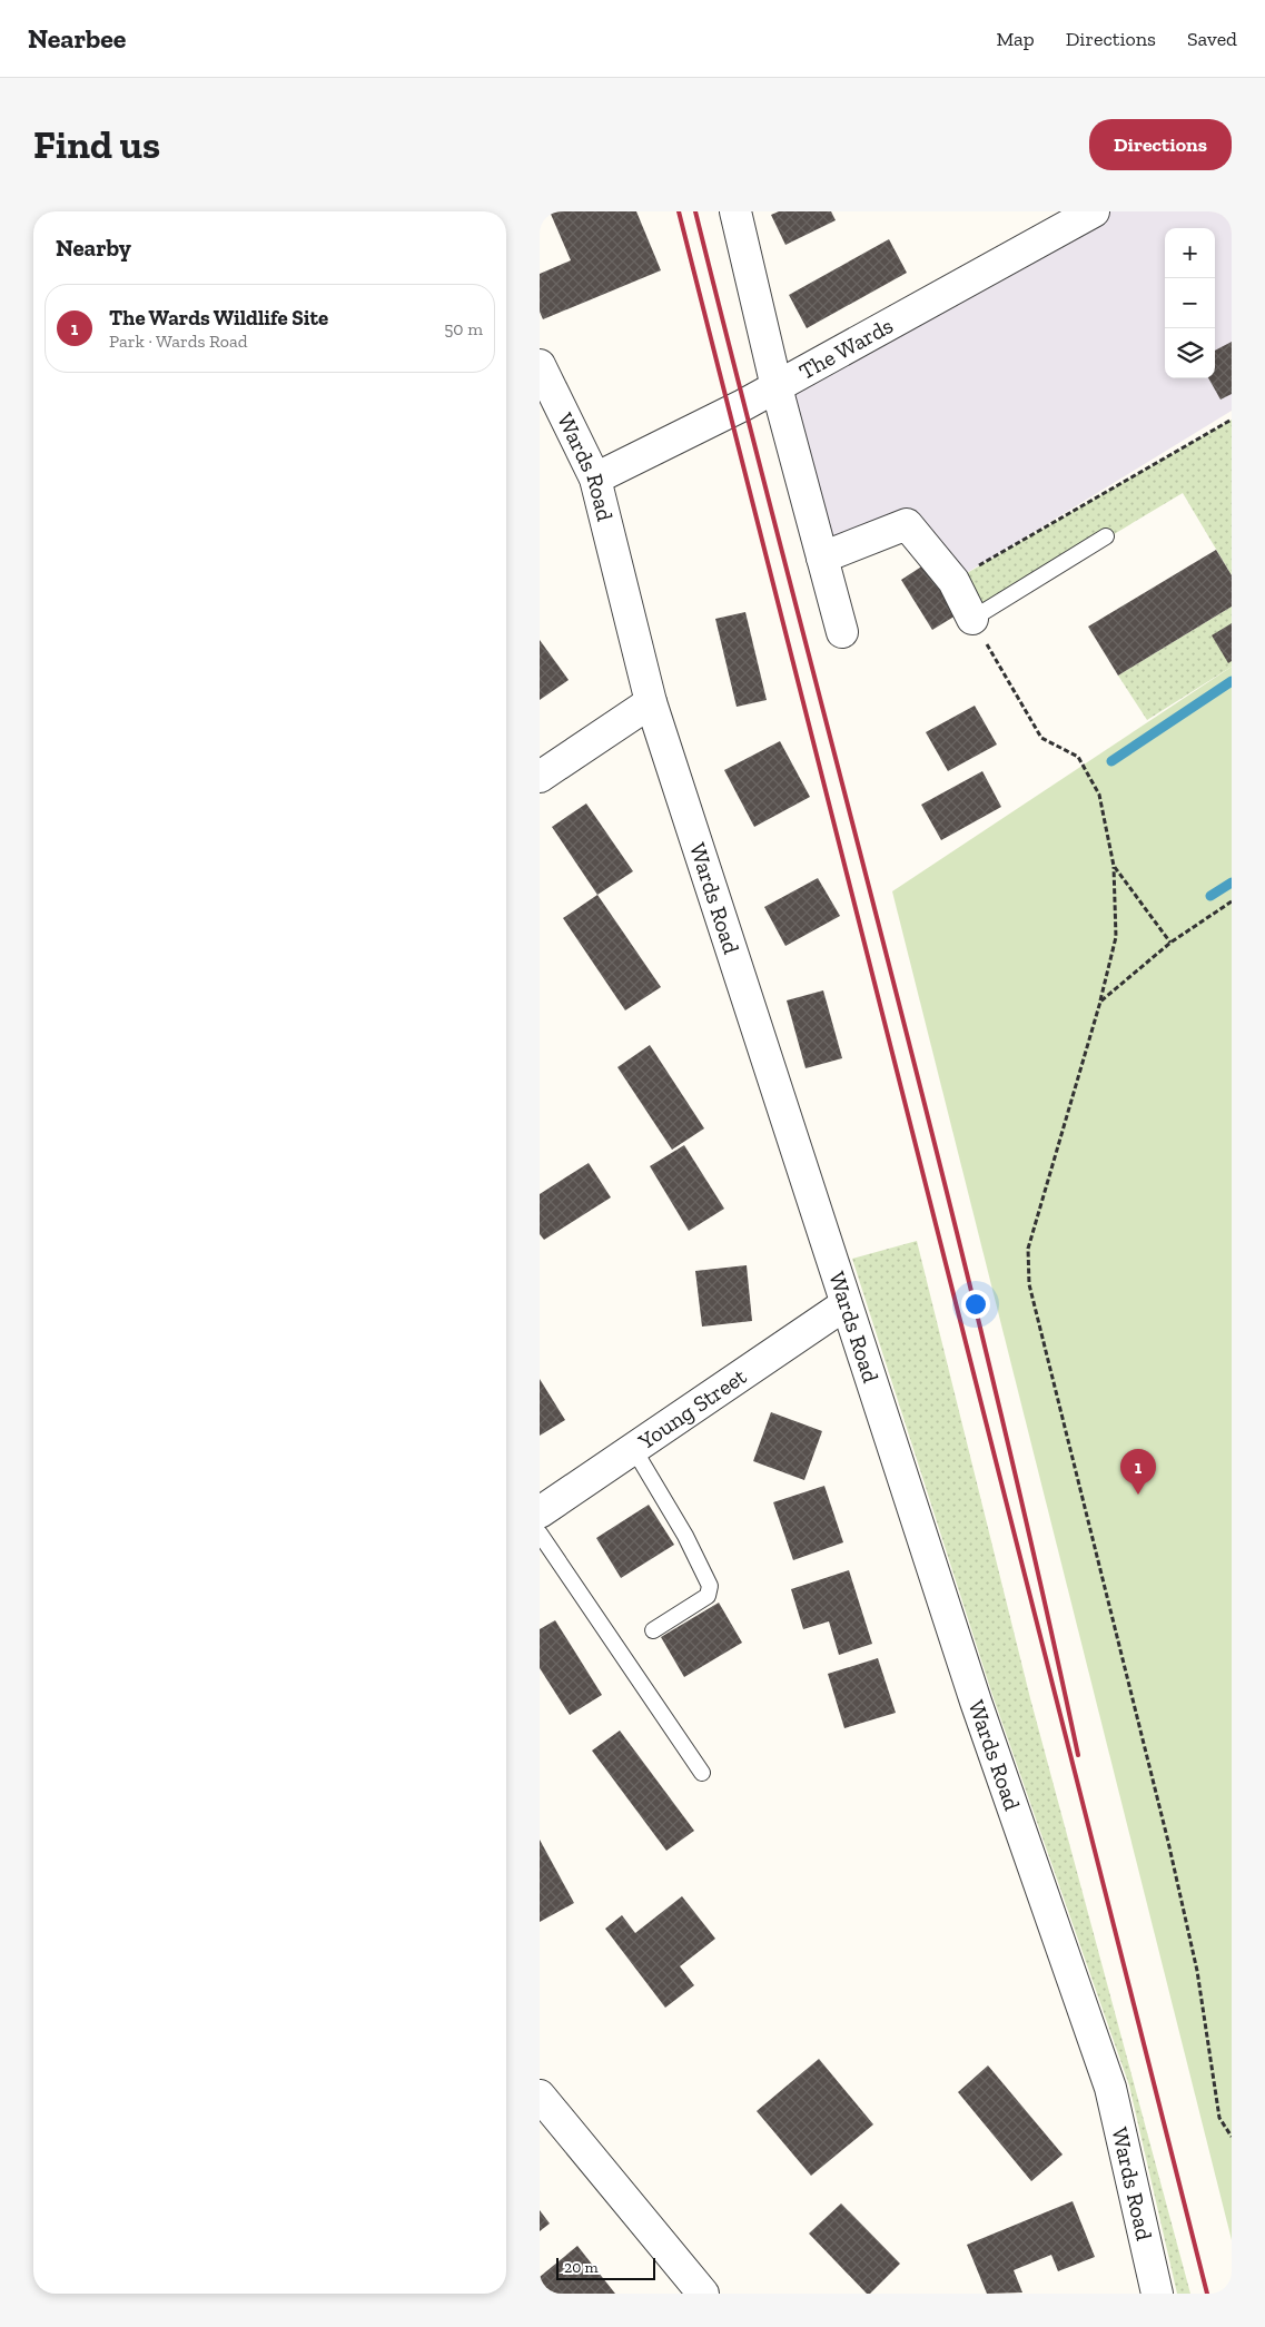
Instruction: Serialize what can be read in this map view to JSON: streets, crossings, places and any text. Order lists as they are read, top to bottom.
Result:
{
  "streets": {
    "street": ["The Wards", "Wards Road", "Young Street"]
  },
  "crossings": [
    ["The Wards", "Wards Road"],
    ["Wards Road", "Young Street"]
  ],
  "scale_bar": "20 m",
  "page": {
    "header": "Nearbee",
    "nav": ["Map", "Directions", "Saved"],
    "buttons": "Directions",
    "title": "Find us",
    "heading": "Nearby",
    "map_buttons": ["+", "−"],
    "list": [
      {
        "mark": "1",
        "name": "The Wards Wildlife Site",
        "note": "Park · Wards Road",
        "value": "50 m"
      }
    ],
    "pins": "1",
    "scale": "20 m"
  }
}
